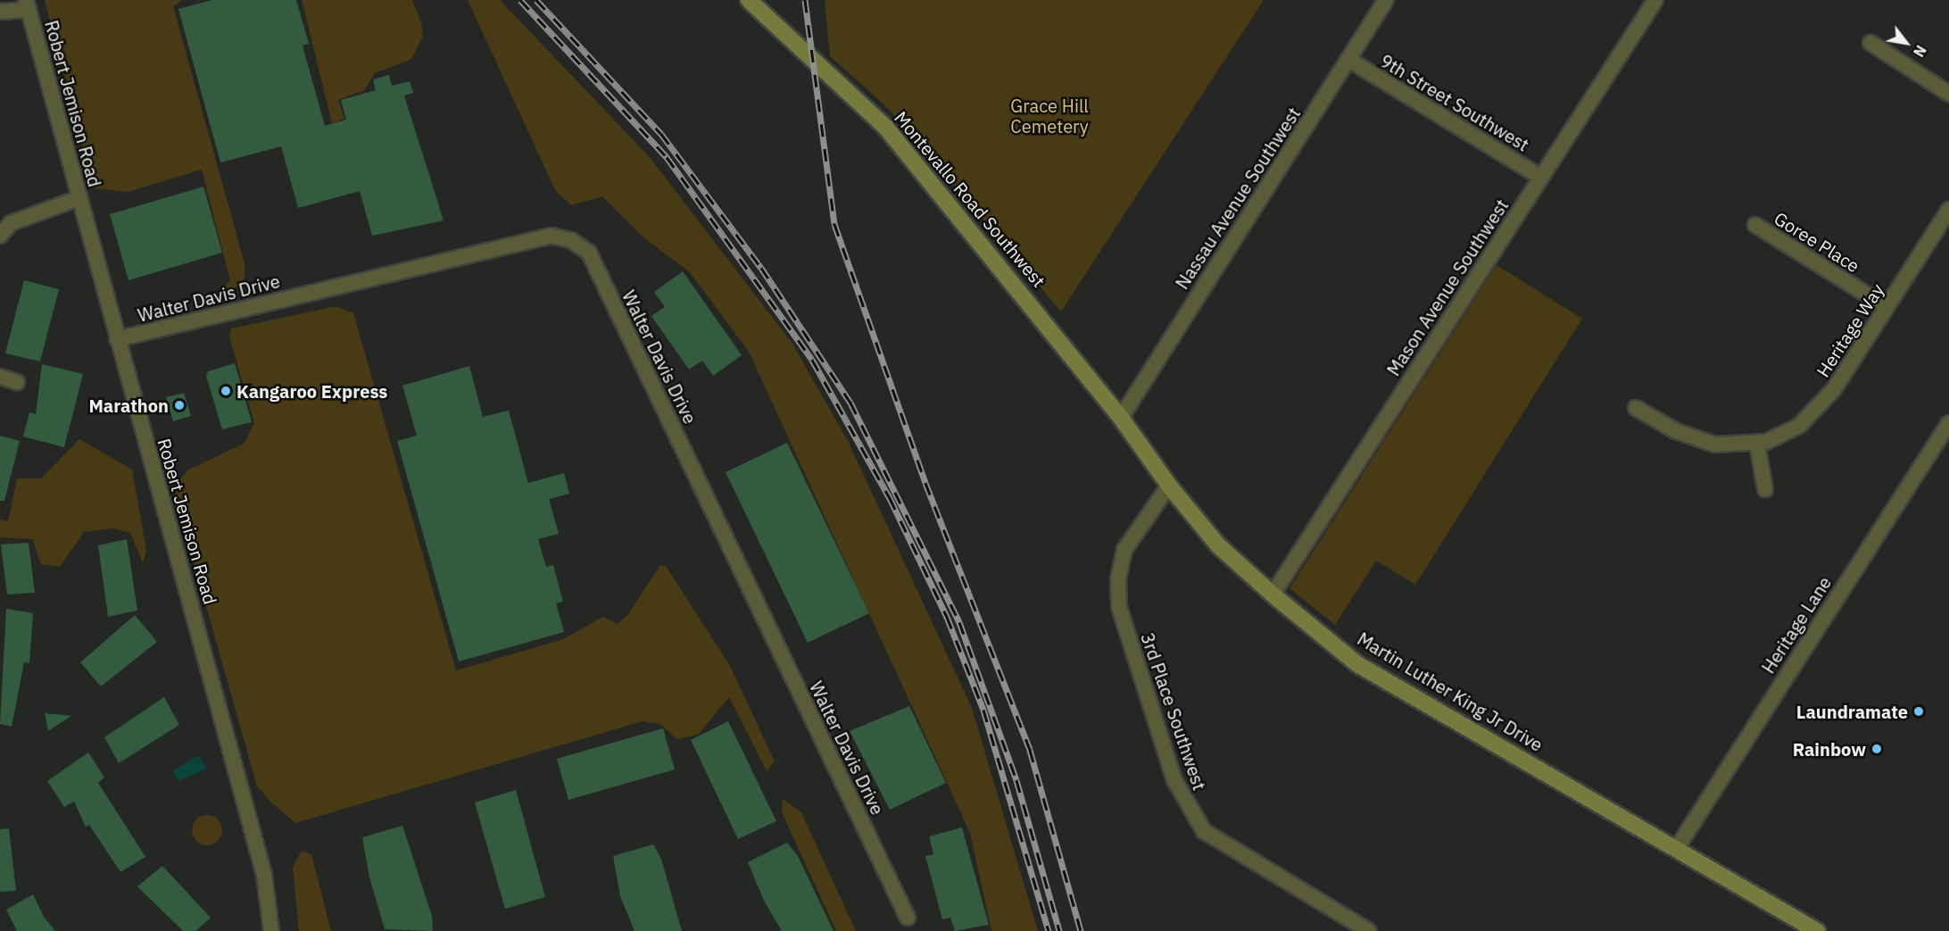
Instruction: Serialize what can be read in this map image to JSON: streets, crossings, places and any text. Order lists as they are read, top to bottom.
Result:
{
  "streets": {
    "main road": ["Montevallo Road Southwest", "Martin Luther King Jr Drive"],
    "street": [
      "9th Street Southwest",
      "Robert Jemison Road",
      "Nassau Avenue Southwest",
      "Goree Place",
      "Mason Avenue Southwest",
      "Walter Davis Drive",
      "Heritage Way",
      "Heritage Lane",
      "3rd Place Southwest"
    ]
  },
  "crossings": [
    ["9th Street Southwest", "Nassau Avenue Southwest"],
    ["9th Street Southwest", "Mason Avenue Southwest"],
    ["Robert Jemison Road", "Walter Davis Drive"],
    ["Nassau Avenue Southwest", "Montevallo Road Southwest"],
    ["Nassau Avenue Southwest", "Martin Luther King Jr Drive"],
    ["Montevallo Road Southwest", "Martin Luther King Jr Drive"],
    ["Goree Place", "Heritage Way"],
    ["Mason Avenue Southwest", "Martin Luther King Jr Drive"],
    ["Heritage Lane", "Martin Luther King Jr Drive"],
    ["Martin Luther King Jr Drive", "3rd Place Southwest"]
  ],
  "parks": ["Grace Hill Cemetery"],
  "places": [
    "Kangaroo Express",
    "Marathon",
    "Laundramate",
    "Rainbow"
  ],
  "north": "bottom right"
}
